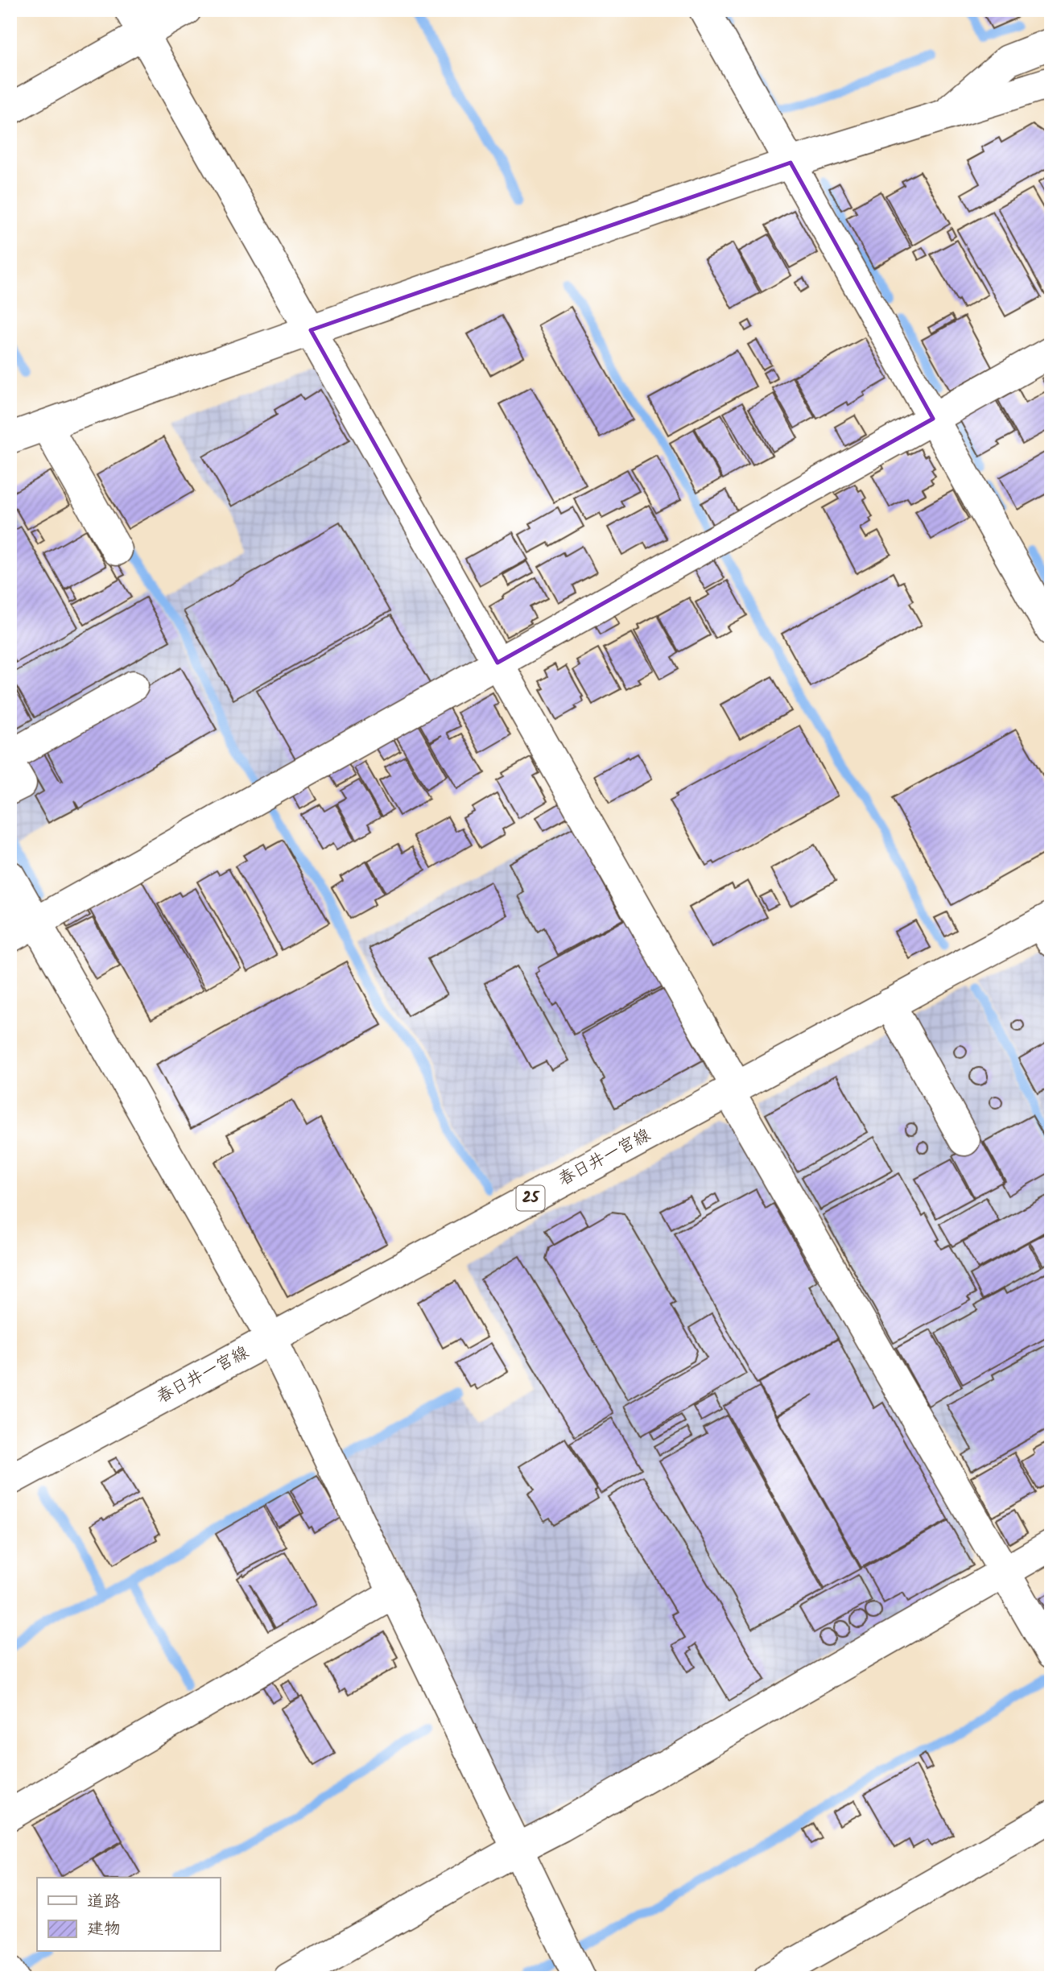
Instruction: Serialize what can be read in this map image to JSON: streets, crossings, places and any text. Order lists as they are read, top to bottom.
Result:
{
  "streets": {
    "street": ["春日井一宮線", "25"]
  },
  "legend": ["道路", "建物"]
}
